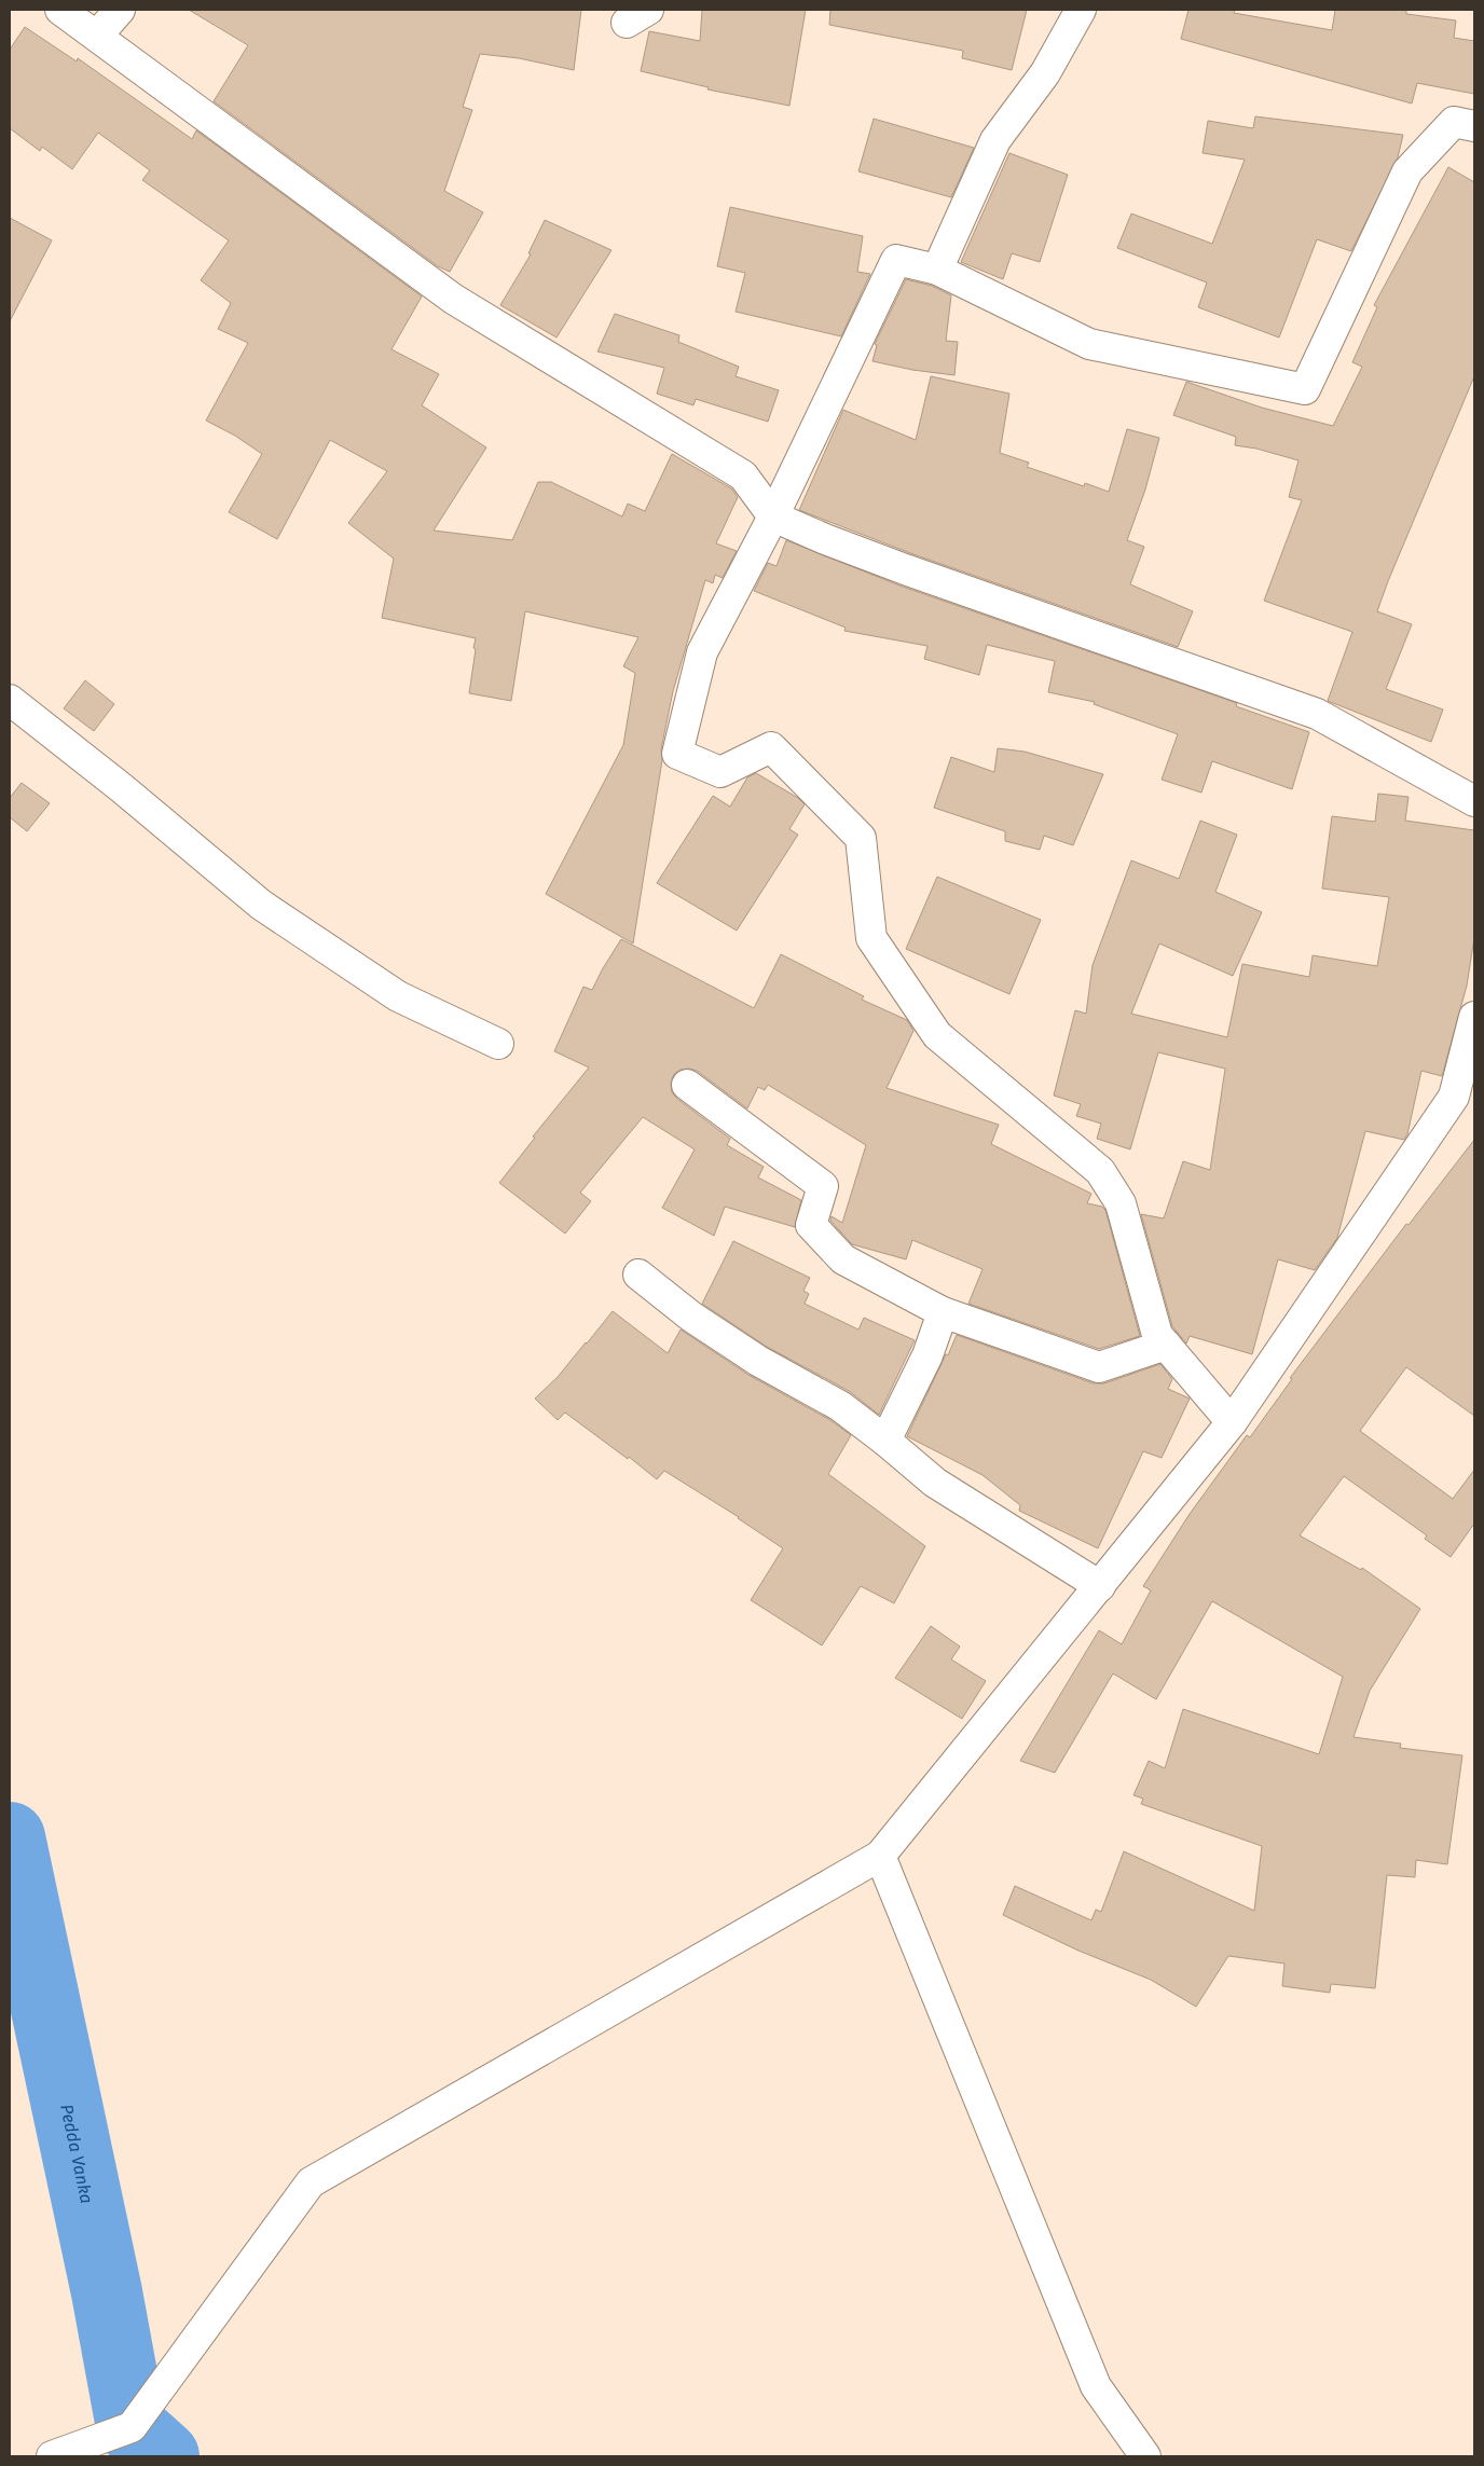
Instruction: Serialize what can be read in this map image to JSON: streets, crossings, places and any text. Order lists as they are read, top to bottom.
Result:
{
  "water": ["Pedda Vanka"]
}
